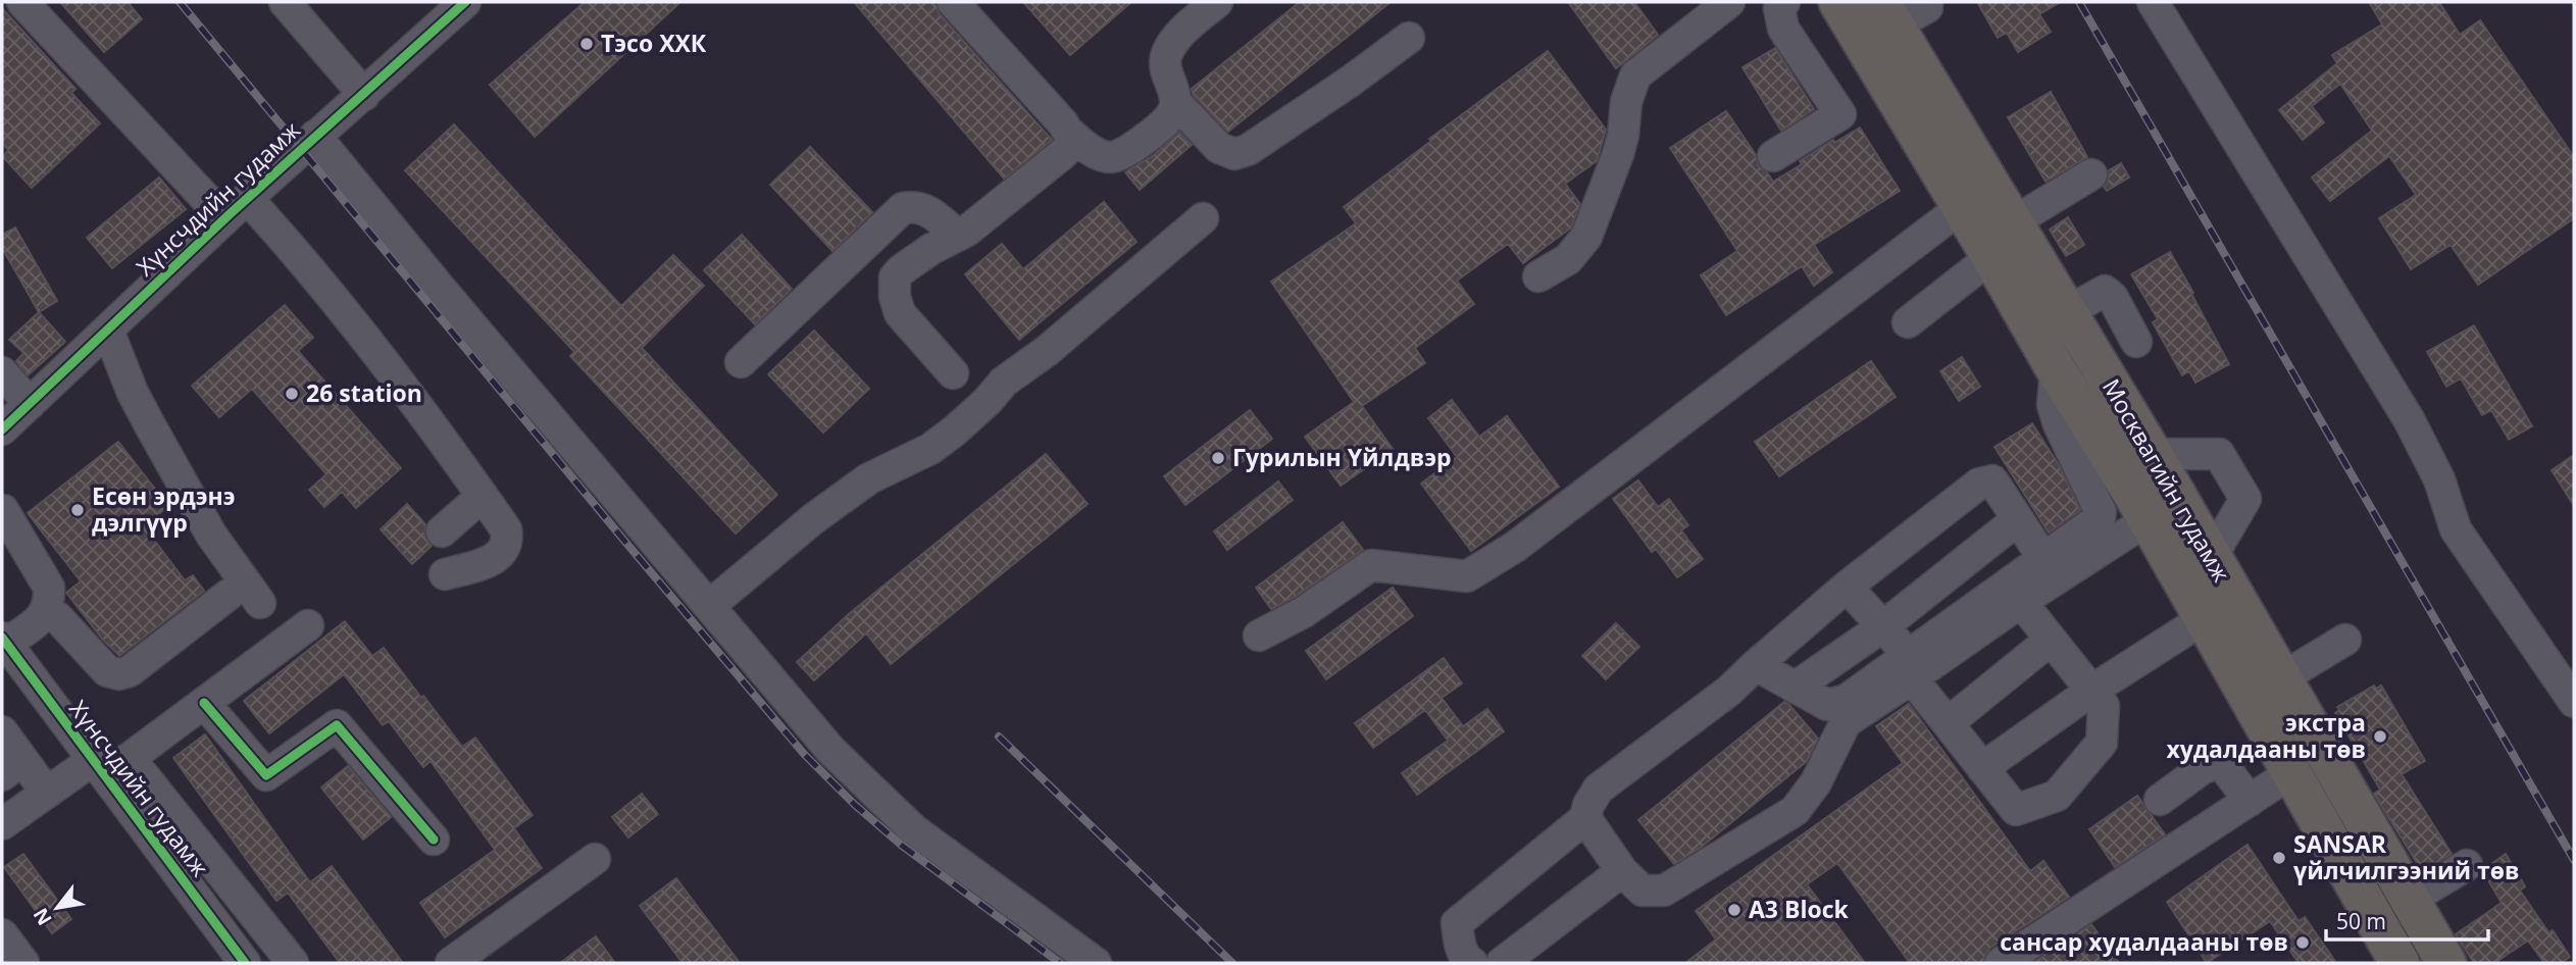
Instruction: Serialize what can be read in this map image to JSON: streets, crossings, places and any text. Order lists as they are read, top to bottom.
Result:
{
  "streets": {
    "highway": ["Москвагийн гудамж"],
    "street": ["Хүнсчдийн гудамж"]
  },
  "places": [
    "Тэсо ХХК",
    "26 station",
    "Гурилын Үйлдвэр",
    "Есөн эрдэнэ дэлгүүр",
    "экстра худалдааны төв",
    "SANSAR үйлчилгээний төв",
    "A3 Block",
    "сансар худалдааны төв"
  ],
  "scale_bar": "50 m",
  "north": "bottom left"
}
